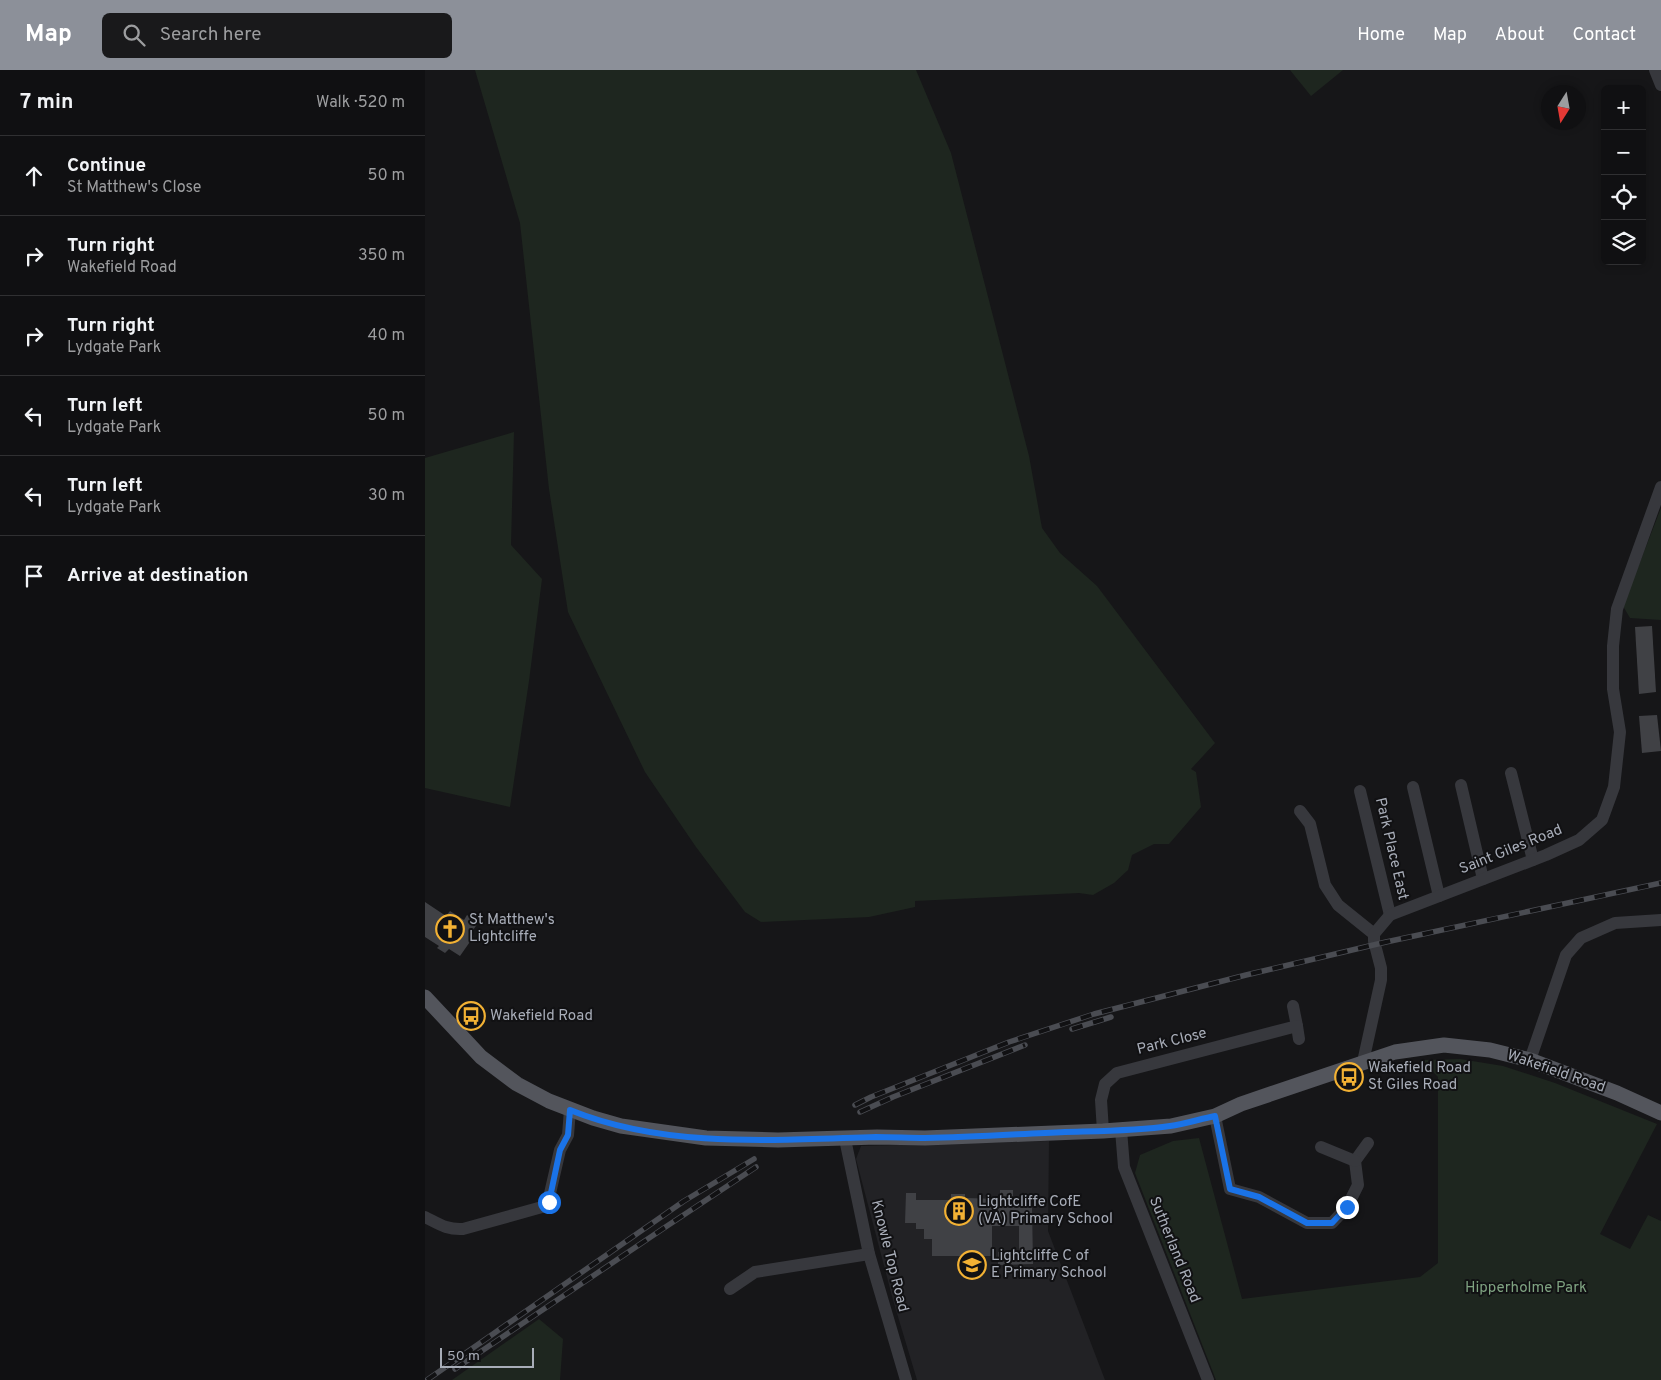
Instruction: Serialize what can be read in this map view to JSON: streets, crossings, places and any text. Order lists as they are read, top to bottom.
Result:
{
  "streets": {
    "main road": ["Wakefield Road"],
    "street": [
      "Park Place East",
      "Saint Giles Road",
      "Park Close",
      "Sutherland Road",
      "Knowle Top Road"
    ]
  },
  "crossings": [
    ["Park Place East", "Saint Giles Road"],
    ["Park Close", "Wakefield Road"],
    ["Wakefield Road", "Sutherland Road"],
    ["Wakefield Road", "Knowle Top Road"]
  ],
  "parks": ["Hipperholme Park"],
  "places": {
    "church": ["St Matthew's Lightcliffe"],
    "bus stop": ["Wakefield Road", "Wakefield Road St Giles Road"],
    "building": ["Lightcliffe CofE (VA) Primary School"],
    "school or university": ["Lightcliffe C of E Primary School"]
  },
  "scale_bar": "50 m",
  "north": "bottom",
  "page": {
    "header": "Map",
    "search": "Search here",
    "nav": [
      "Home",
      "Map",
      "About",
      "Contact"
    ],
    "heading": ["7 min", "Walk · 520 m"],
    "map_buttons": ["+", "−"],
    "list": [
      ["Continue", "St Matthew's Close", "50 m"],
      ["Turn right", "Wakefield Road", "350 m"],
      ["Turn right", "Lydgate Park", "40 m"],
      ["Turn left", "Lydgate Park", "50 m"],
      ["Turn left", "Lydgate Park", "30 m"],
      "Arrive at destination"
    ],
    "scale": "50 m"
  }
}
